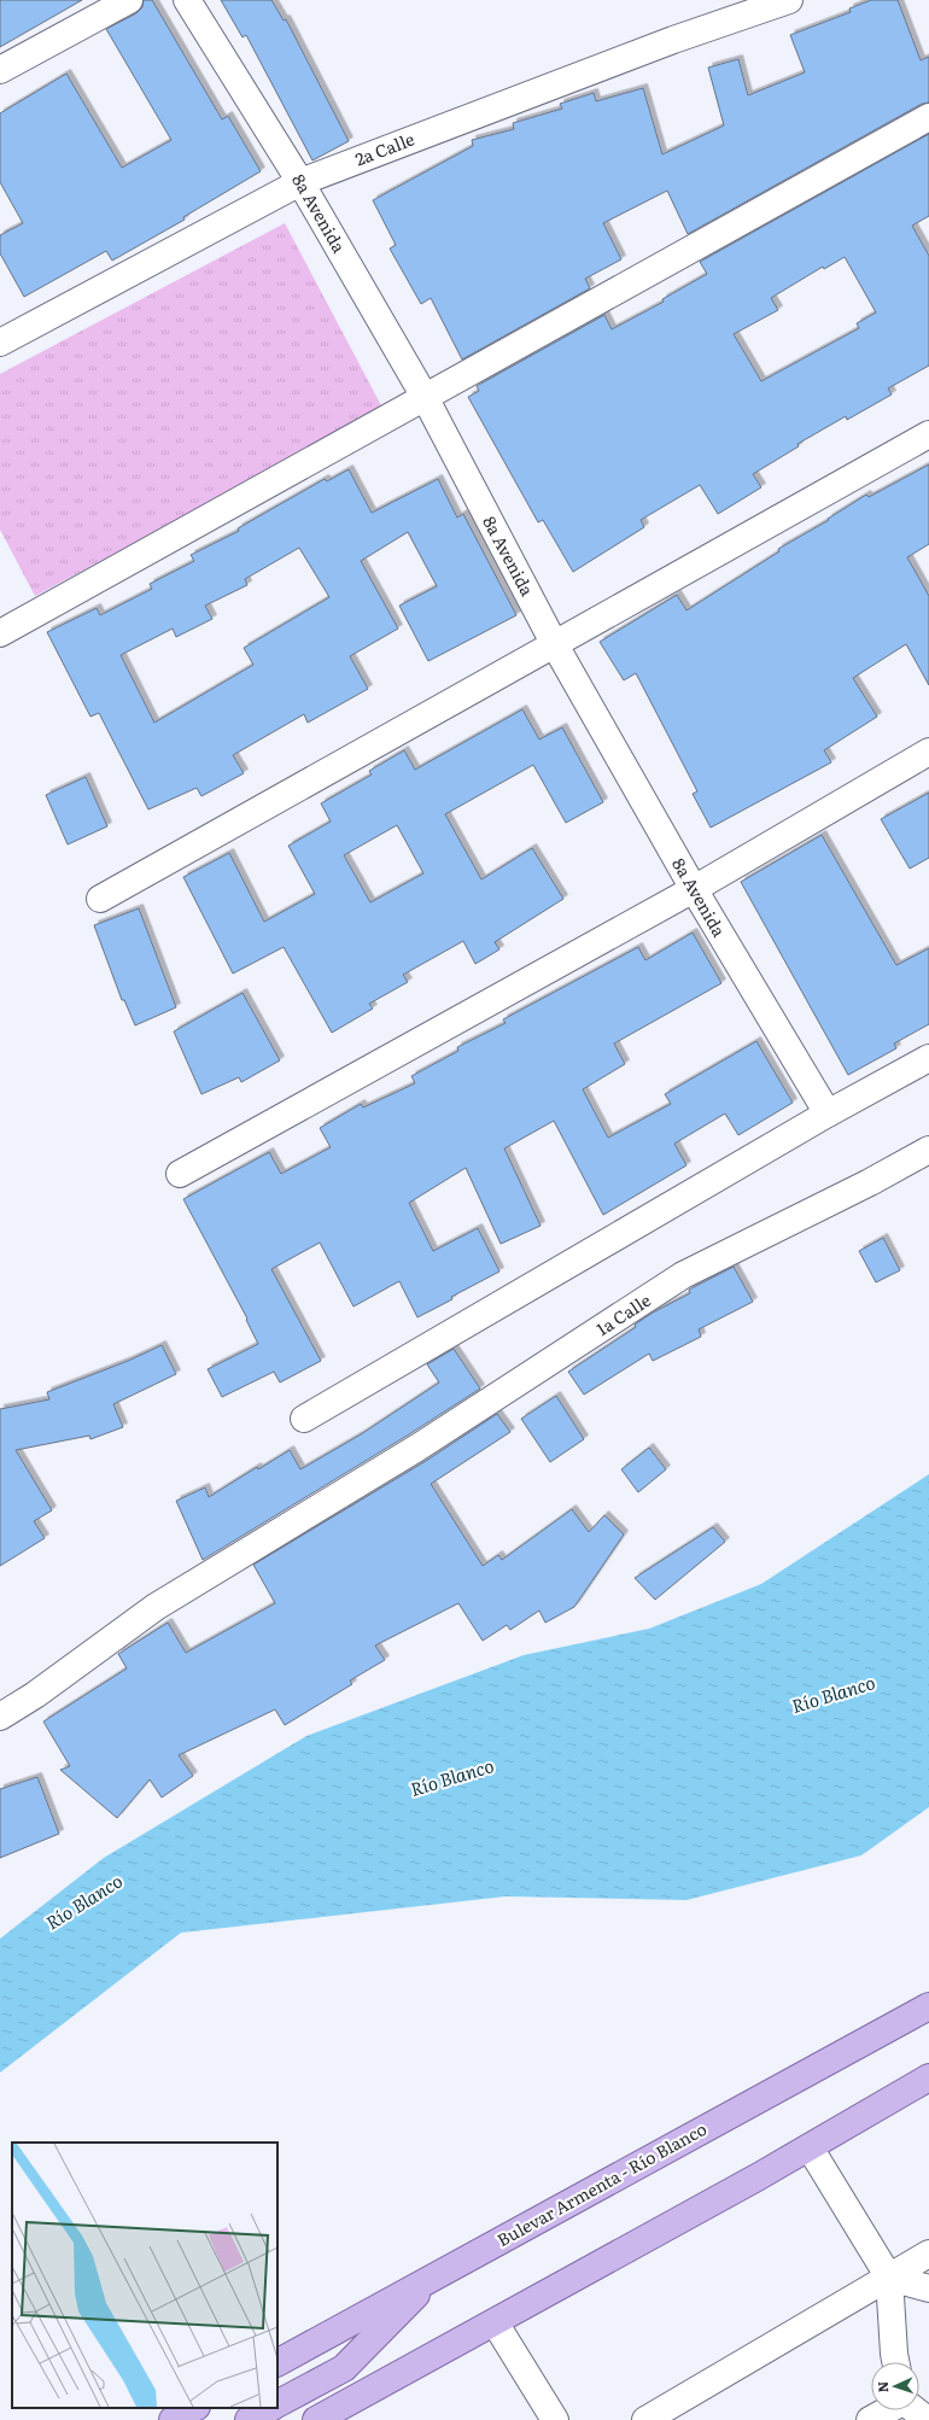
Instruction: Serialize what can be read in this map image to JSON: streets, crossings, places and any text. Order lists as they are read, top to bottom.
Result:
{
  "streets": {
    "main road": ["Bulevar Armenta - Río Blanco"],
    "street": ["2a Calle", "8a Avenida", "1a Calle"]
  },
  "crossings": [
    ["2a Calle", "8a Avenida"]
  ],
  "water": ["Río Blanco"],
  "north": "left"
}
